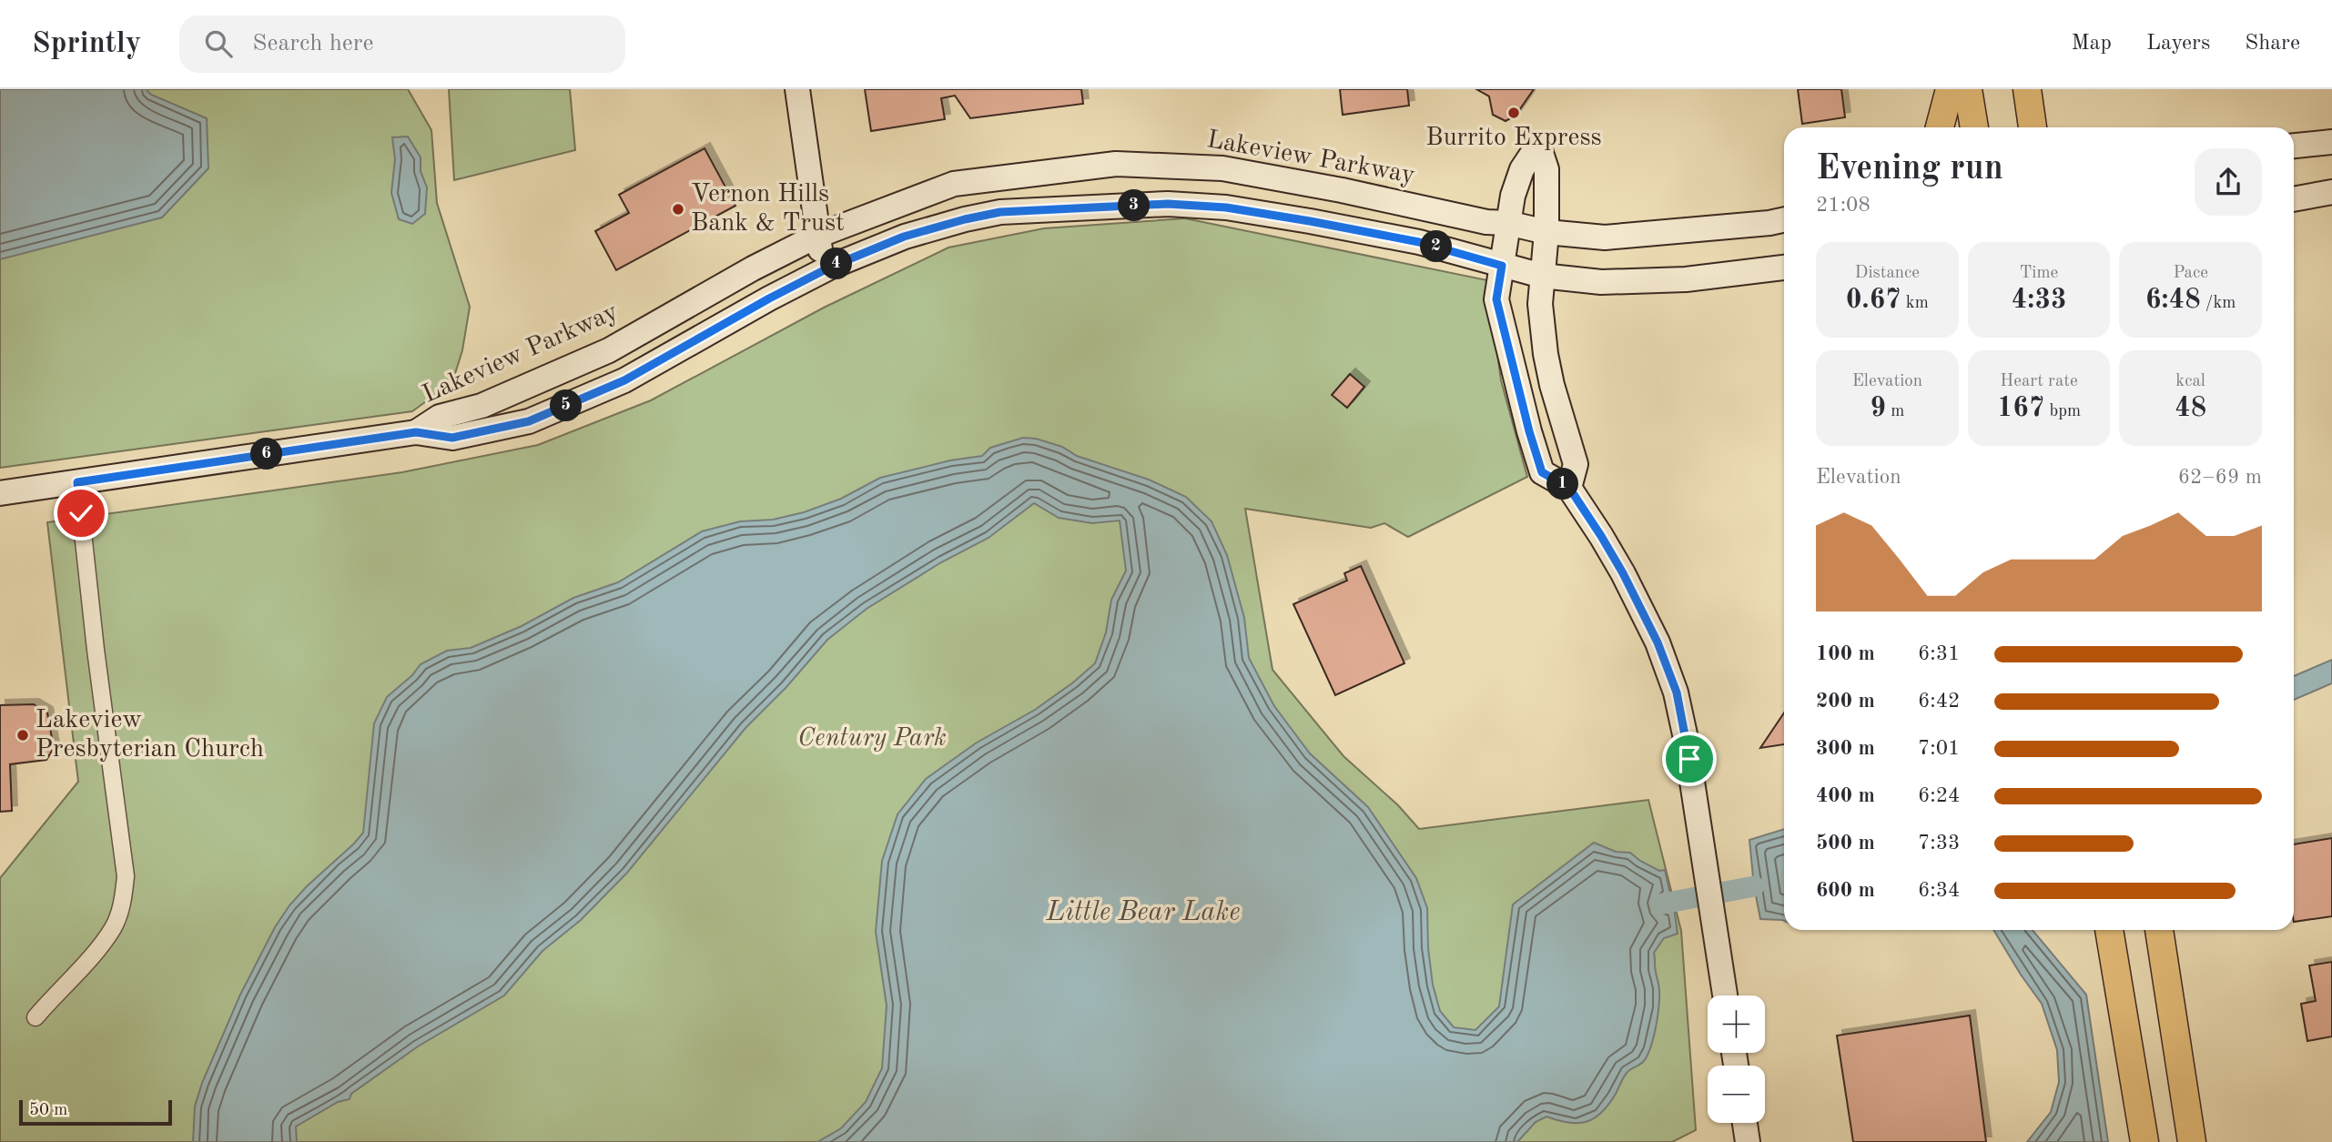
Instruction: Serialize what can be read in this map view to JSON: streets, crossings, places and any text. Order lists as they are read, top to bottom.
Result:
{
  "streets": {
    "street": ["Lakeview Parkway"]
  },
  "water": ["Little Bear Lake"],
  "parks": ["Century Park"],
  "places": ["Burrito Express", "Vernon Hills Bank & Trust", "Lakeview Presbyterian Church"],
  "scale_bar": "50 m",
  "page": {
    "header": "Sprintly",
    "search": "Search here",
    "nav": ["Map", "Layers", "Share"],
    "heading": ["Evening run", "21:08"],
    "pins": [
      "3",
      "2",
      "4",
      "5",
      "6",
      "1"
    ],
    "stats": [
      ["Distance", "0.67 km"],
      ["Time", "4:33"],
      ["Pace", "6:48 /km"],
      ["Elevation", "9 m"],
      ["Heart rate", "167 bpm"],
      ["kcal", "48"]
    ],
    "chart": ["Elevation", "62–69 m"],
    "list": [
      {
        "name": "100 m",
        "note": "6:31"
      },
      {
        "name": "200 m",
        "note": "6:42"
      },
      {
        "name": "300 m",
        "note": "7:01"
      },
      {
        "name": "400 m",
        "note": "6:24"
      },
      {
        "name": "500 m",
        "note": "7:33"
      },
      {
        "name": "600 m",
        "note": "6:34"
      }
    ],
    "map_buttons": ["+", "−"],
    "scale": "50 m"
  }
}
